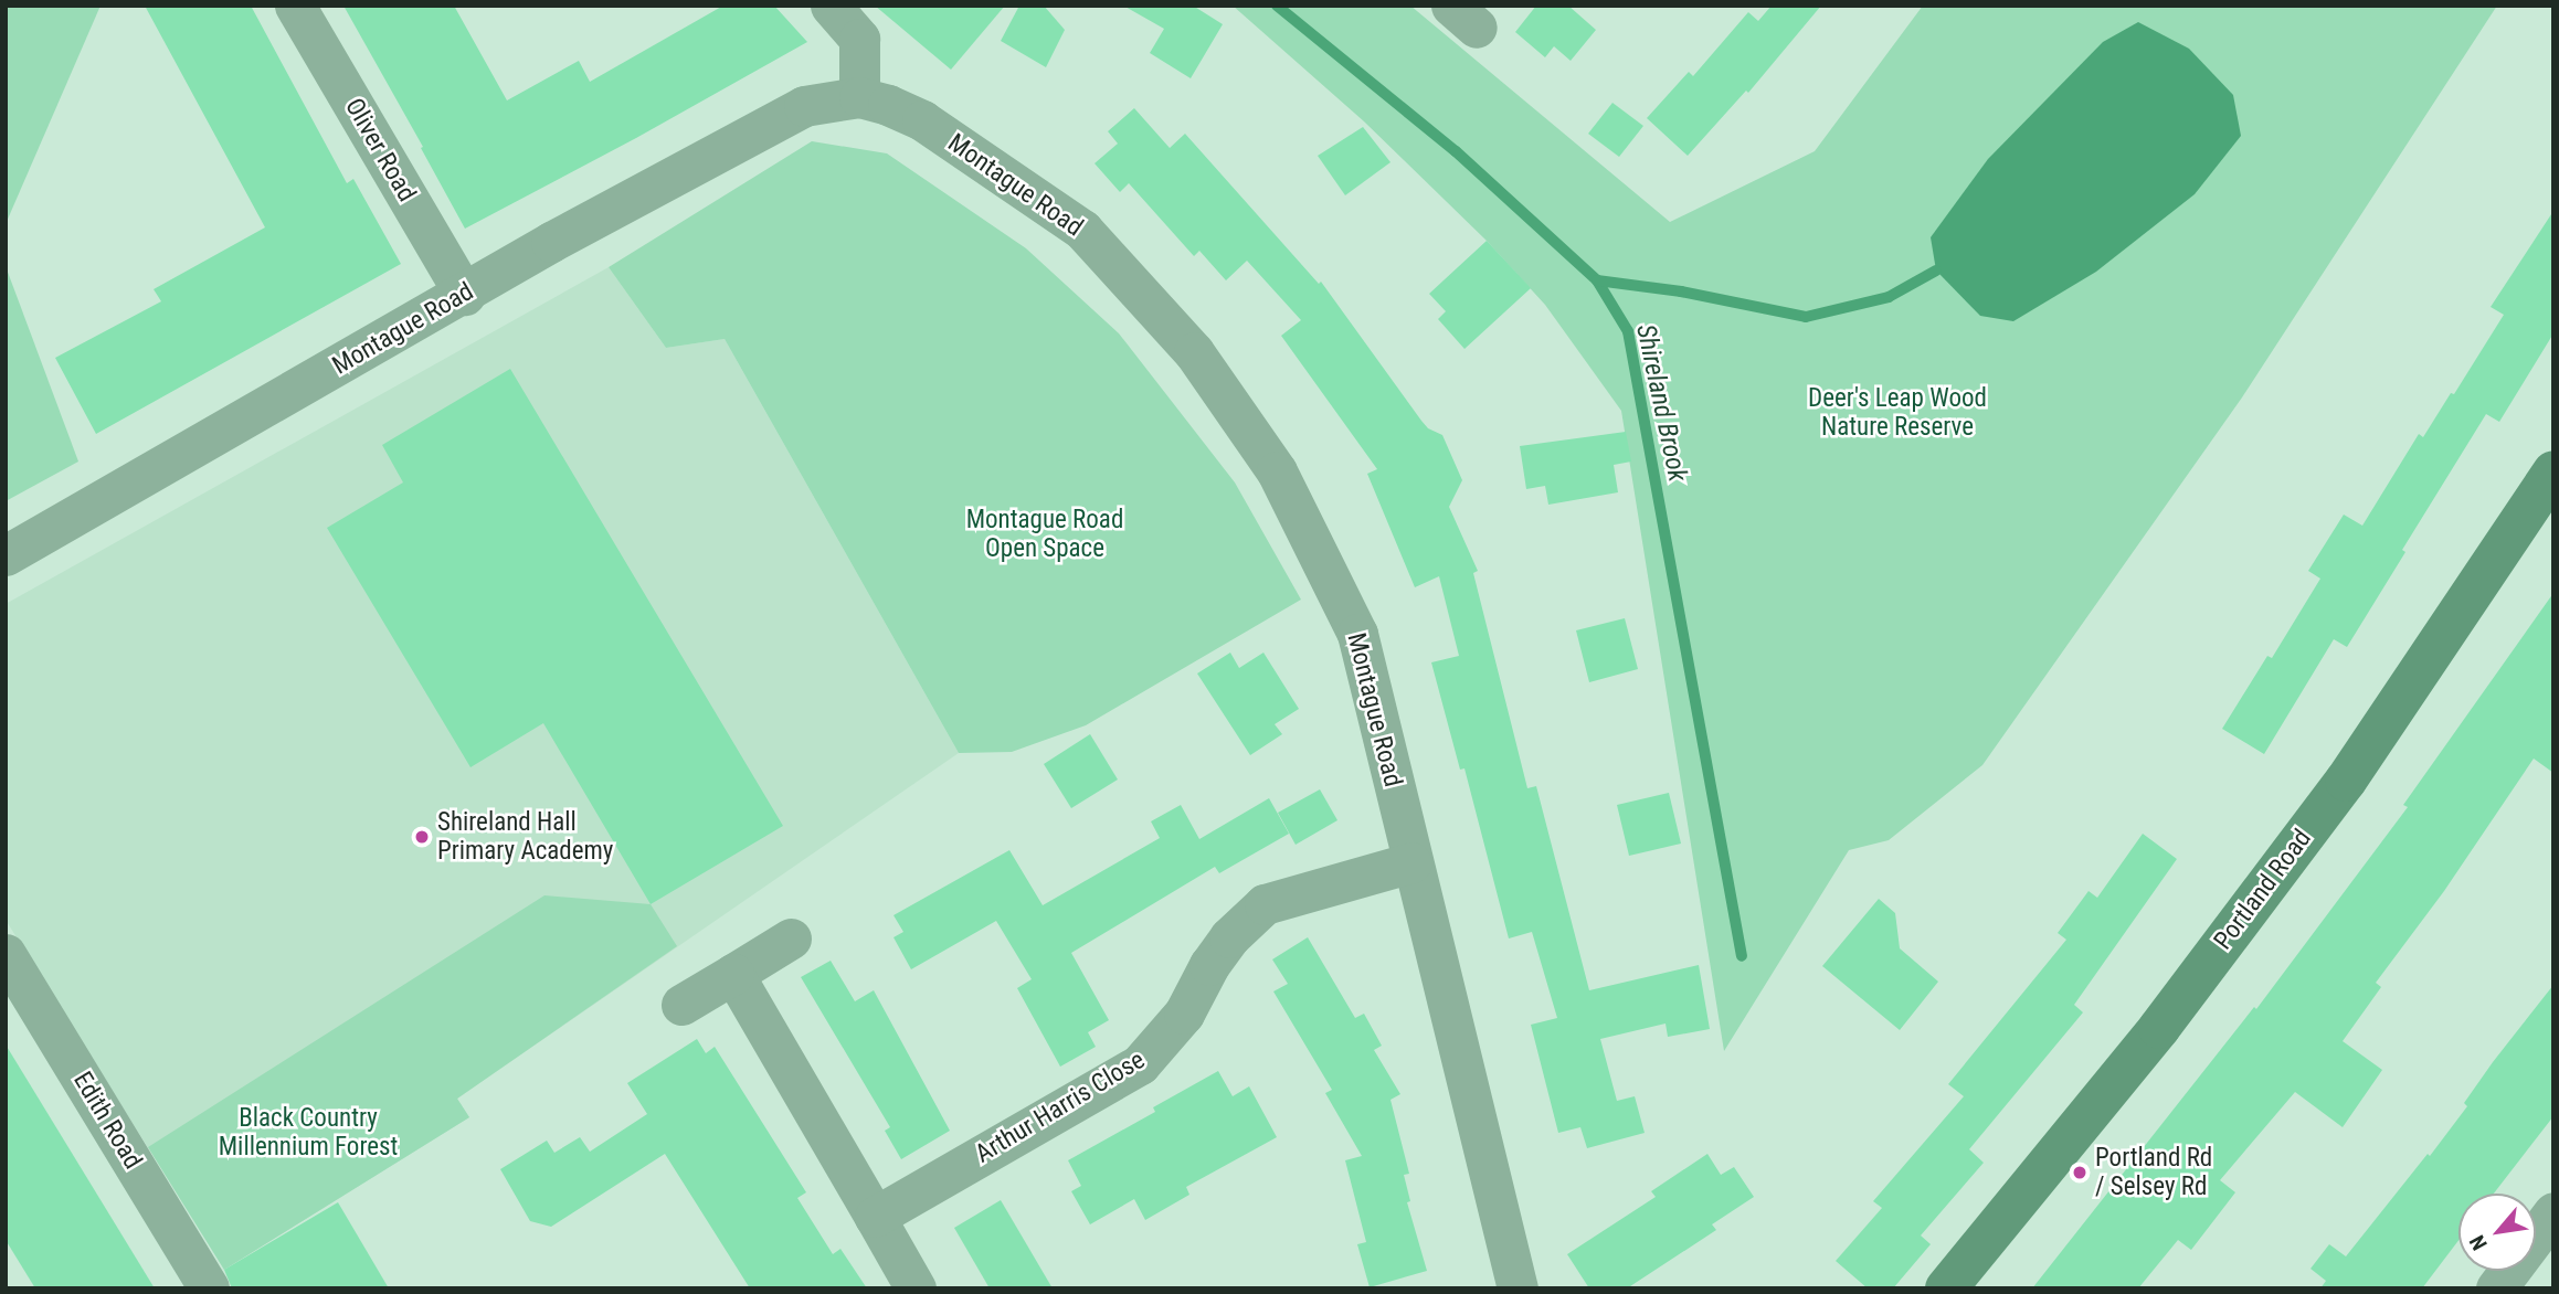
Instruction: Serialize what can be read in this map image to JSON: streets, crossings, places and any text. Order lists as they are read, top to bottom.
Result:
{
  "streets": {
    "main road": ["Portland Road"],
    "street": [
      "Oliver Road",
      "Montague Road",
      "Arthur Harris Close",
      "Edith Road"
    ]
  },
  "crossings": [
    ["Oliver Road", "Montague Road"],
    ["Montague Road", "Arthur Harris Close"]
  ],
  "water": ["Shireland Brook"],
  "parks": ["Deer's Leap Wood Nature Reserve", "Montague Road Open Space", "Black Country Millennium Forest"],
  "places": ["Shireland Hall Primary Academy", "Portland Rd / Selsey Rd"],
  "north": "bottom left"
}
